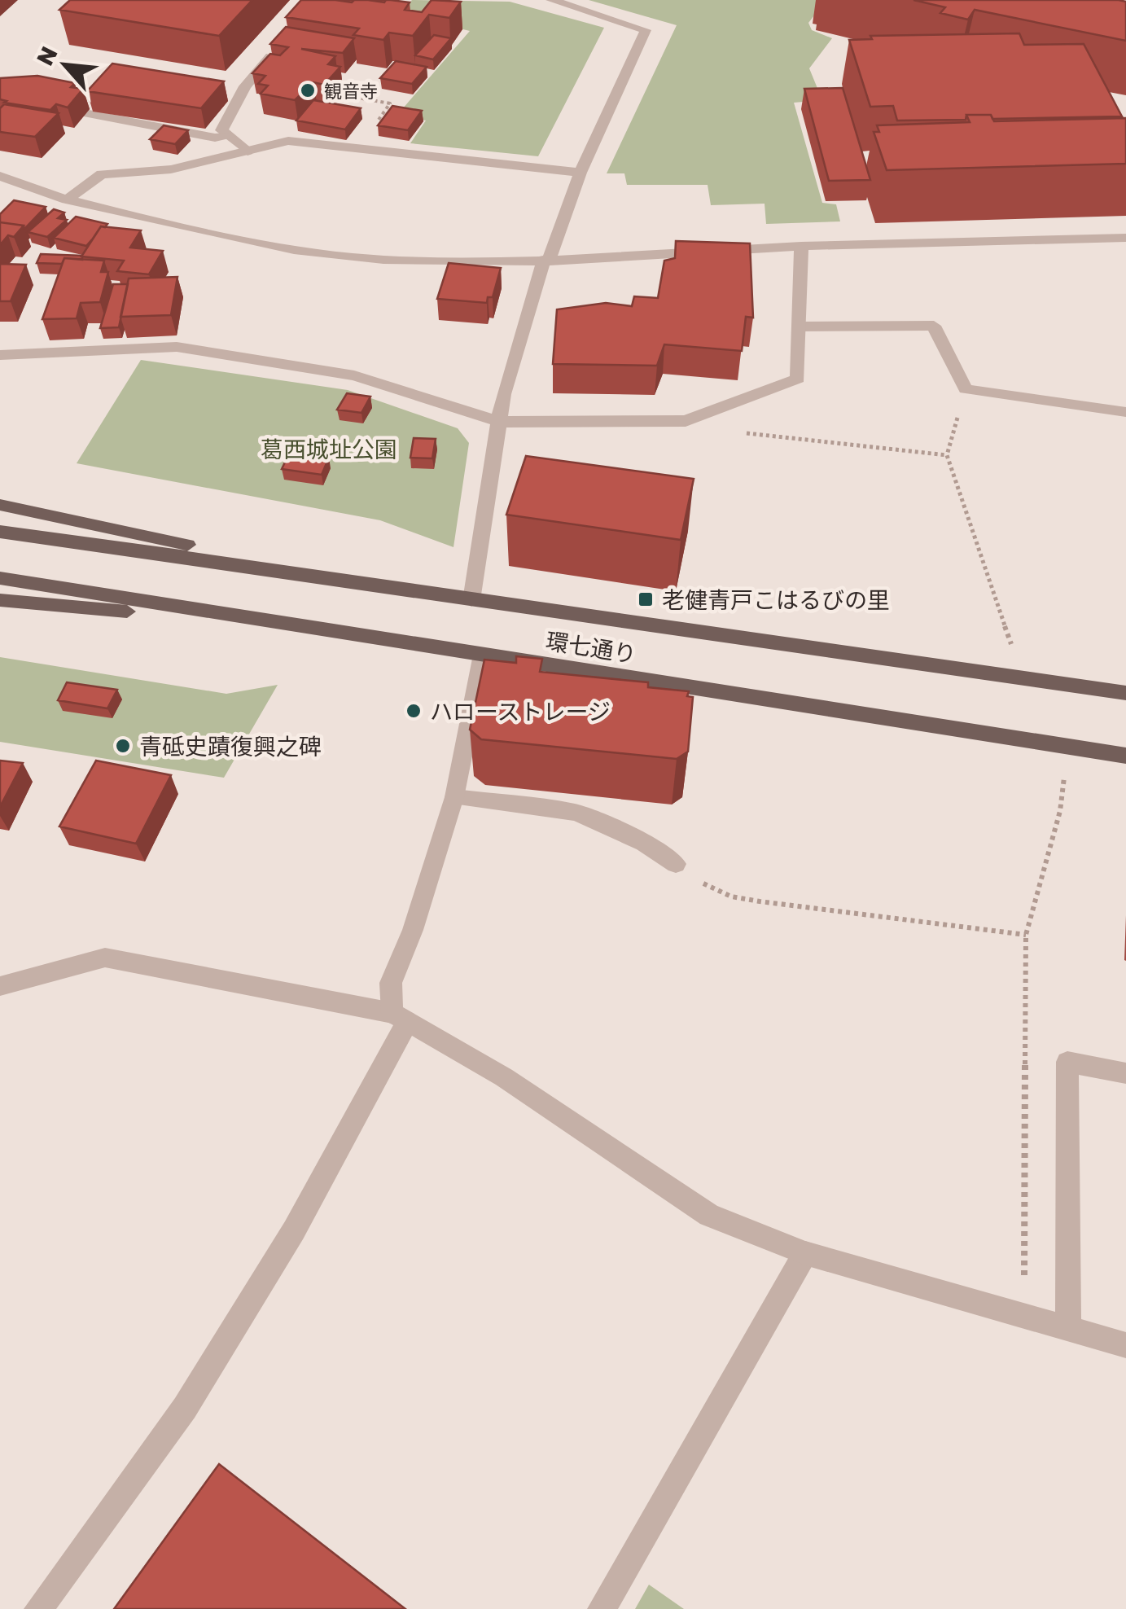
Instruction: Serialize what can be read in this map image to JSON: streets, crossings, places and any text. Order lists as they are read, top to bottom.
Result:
{
  "streets": {
    "main road": ["環七通り"]
  },
  "parks": ["葛西城址公園"],
  "places": {
    "other": ["観音寺", "ハローストレージ", "青砥史蹟復興之碑"],
    "transit": ["老健青戸こはるびの里"]
  },
  "north": "top left"
}
